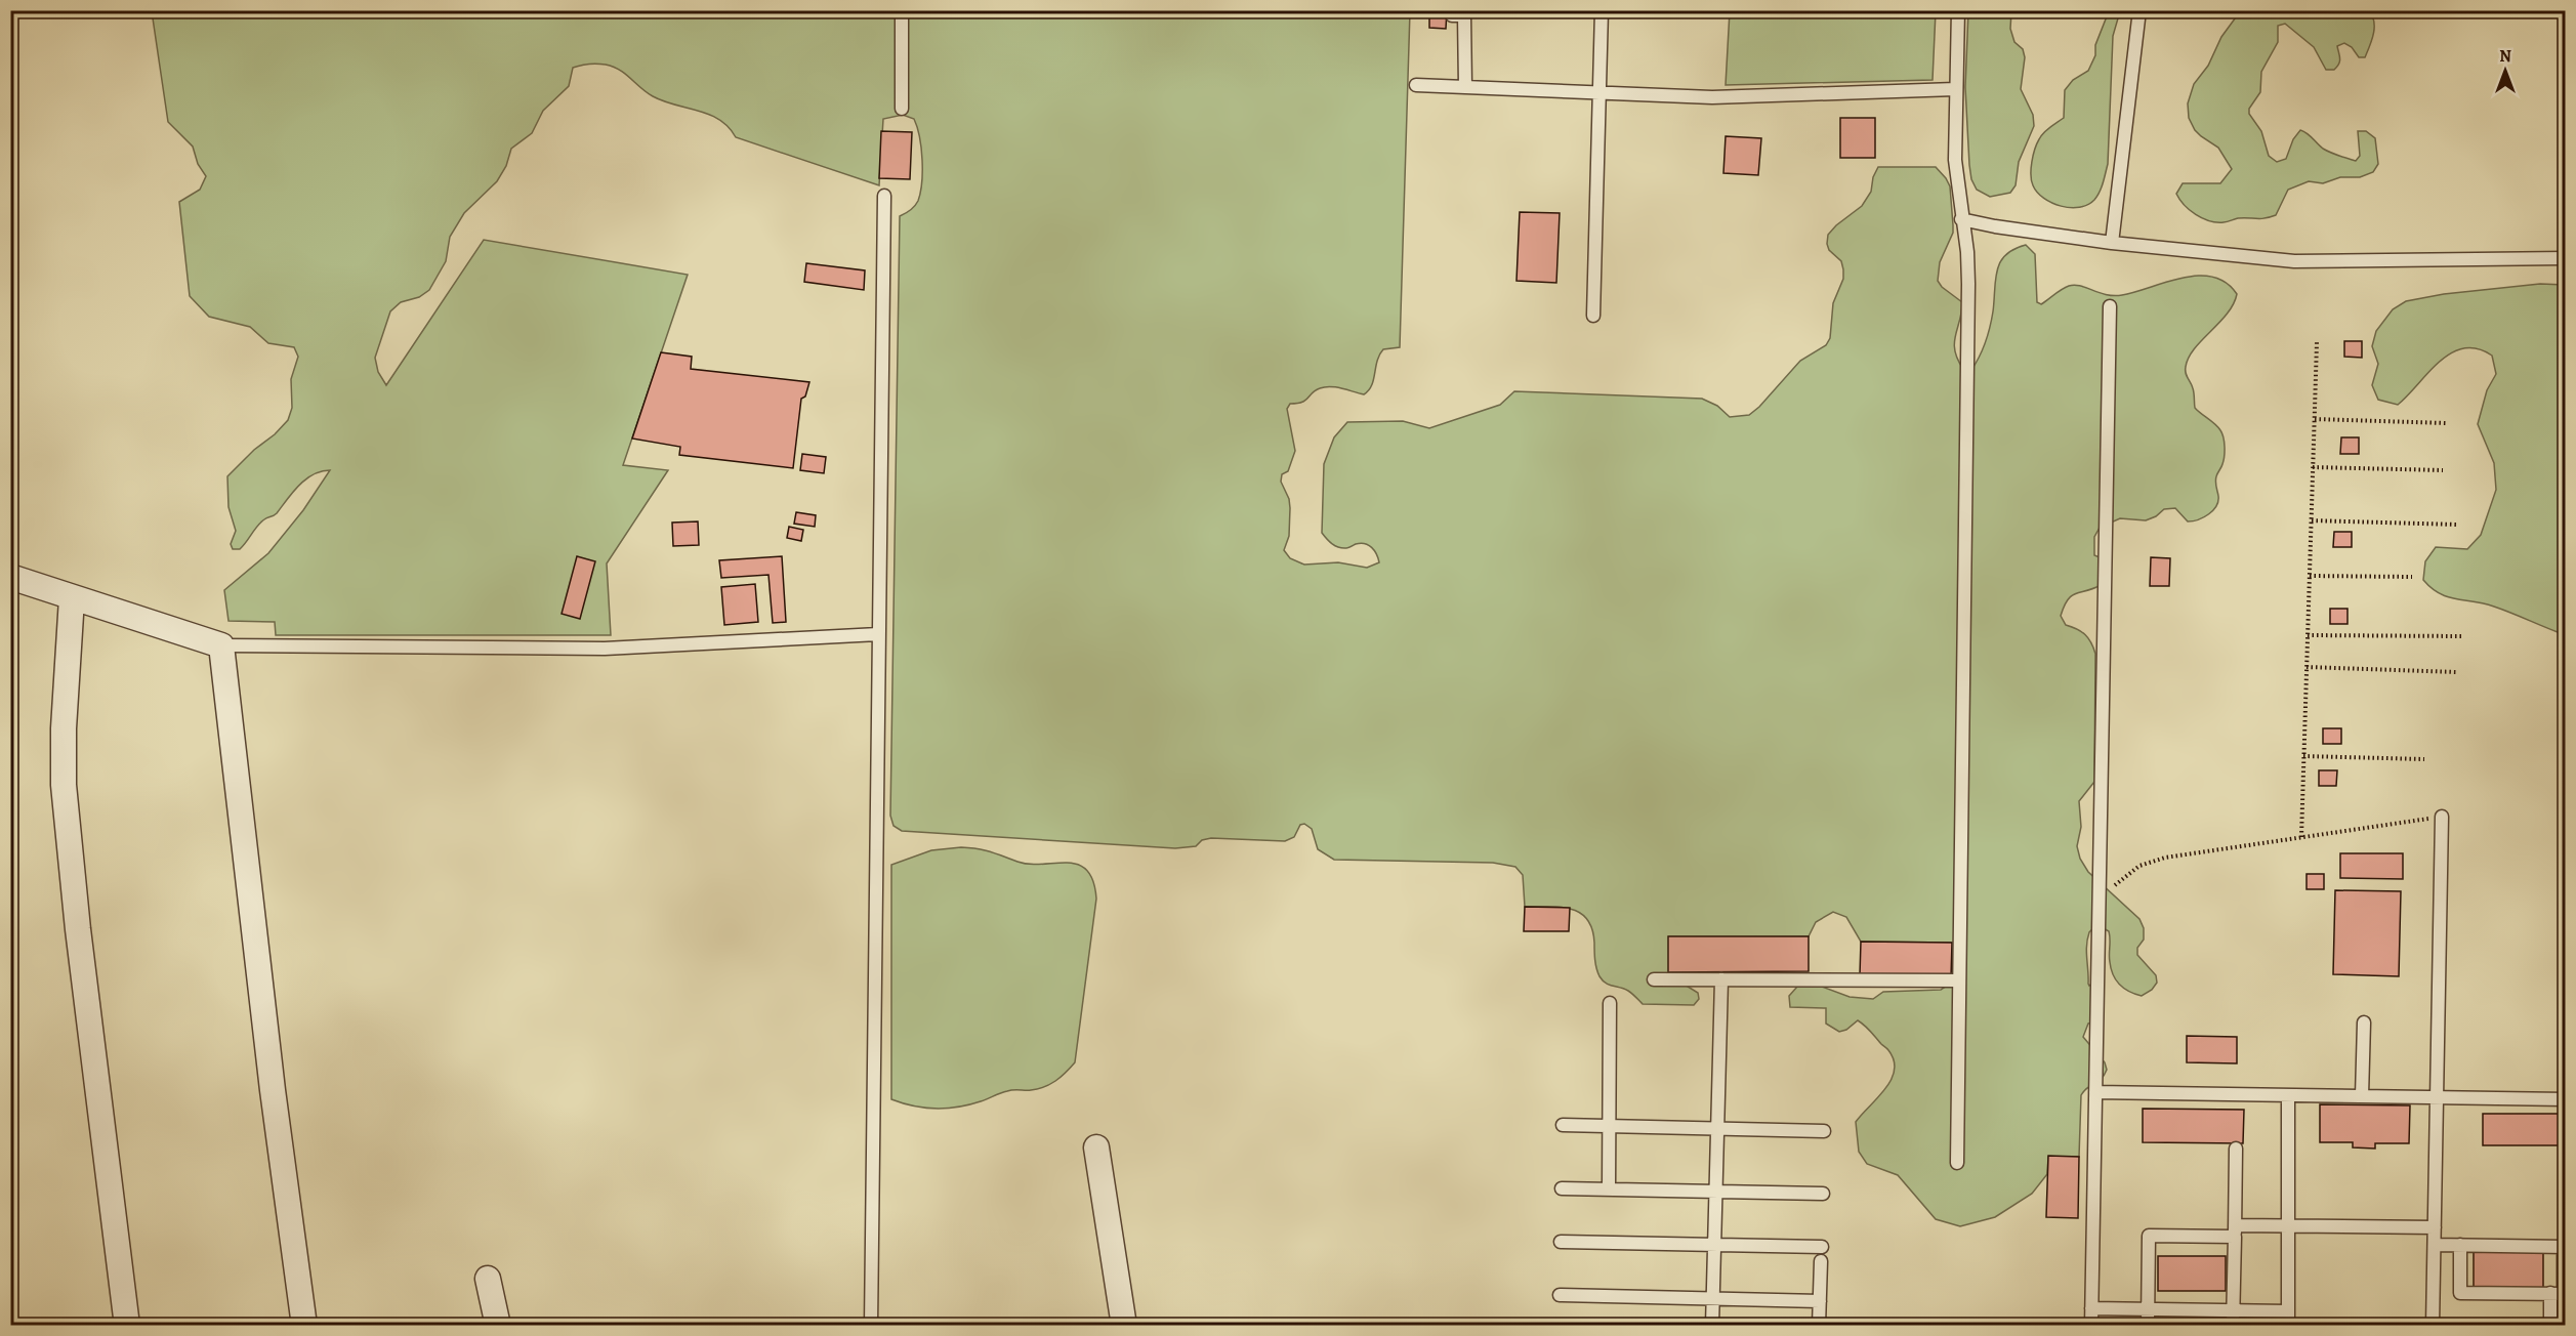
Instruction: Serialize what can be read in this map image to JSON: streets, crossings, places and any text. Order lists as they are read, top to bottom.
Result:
{
  "north": "top"
}
